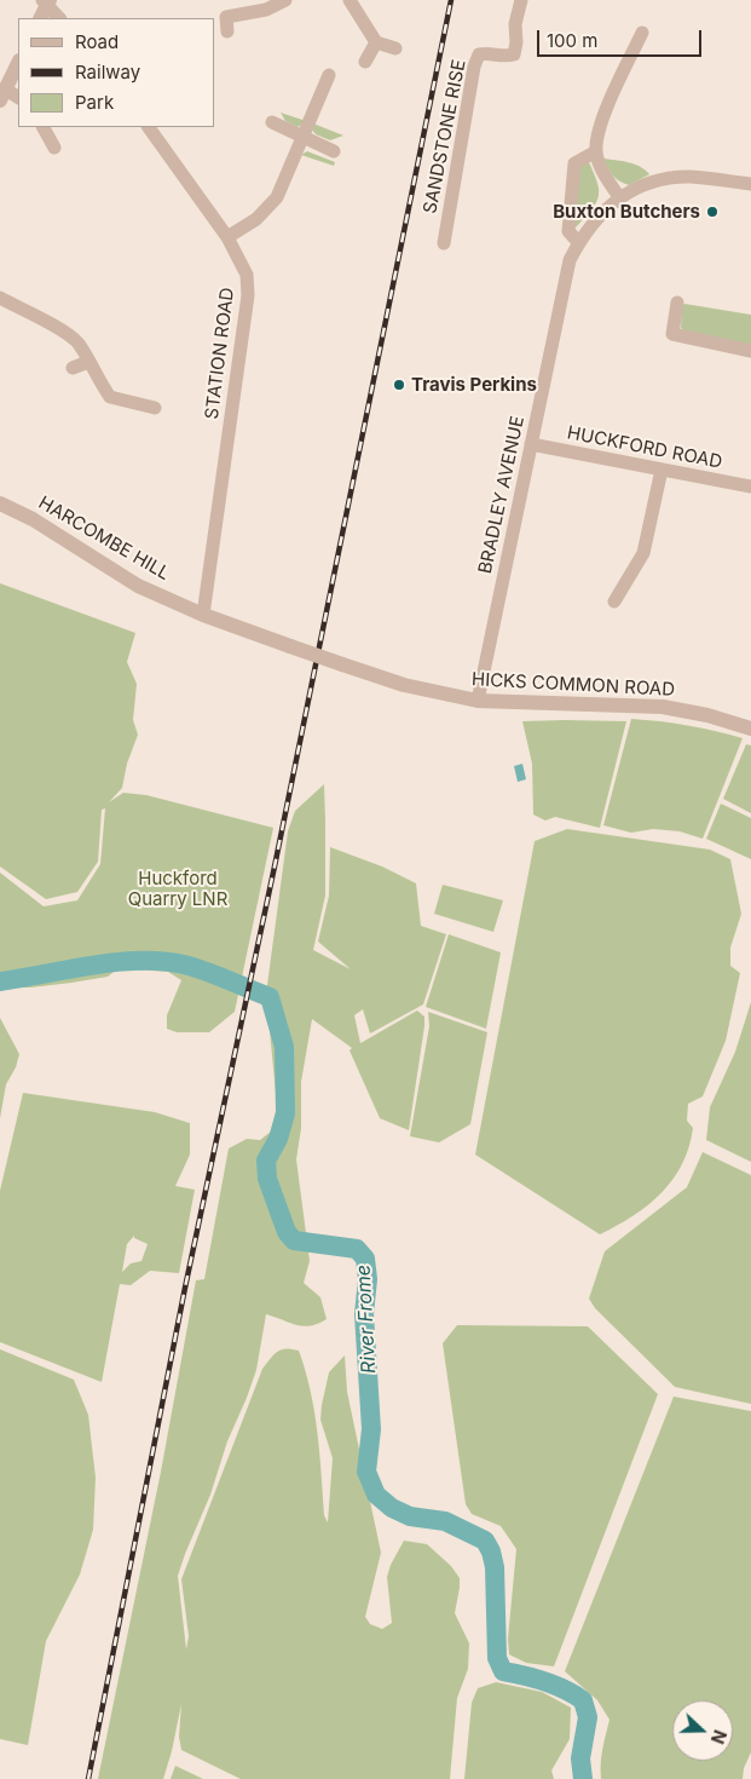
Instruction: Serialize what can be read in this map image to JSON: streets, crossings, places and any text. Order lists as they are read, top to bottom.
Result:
{
  "streets": {
    "street": [
      "SANDSTONE RISE",
      "STATION ROAD",
      "HUCKFORD ROAD",
      "BRADLEY AVENUE",
      "HARCOMBE HILL",
      "HICKS COMMON ROAD"
    ]
  },
  "crossings": [
    ["STATION ROAD", "HARCOMBE HILL"],
    ["HUCKFORD ROAD", "BRADLEY AVENUE"],
    ["BRADLEY AVENUE", "HICKS COMMON ROAD"],
    ["HARCOMBE HILL", "HICKS COMMON ROAD"]
  ],
  "water": ["River Frome"],
  "parks": ["Huckford Quarry LNR"],
  "places": ["Buxton Butchers", "Travis Perkins"],
  "legend": ["Road", "Railway", "Park"],
  "scale_bar": "100 m",
  "north": "right"
}
